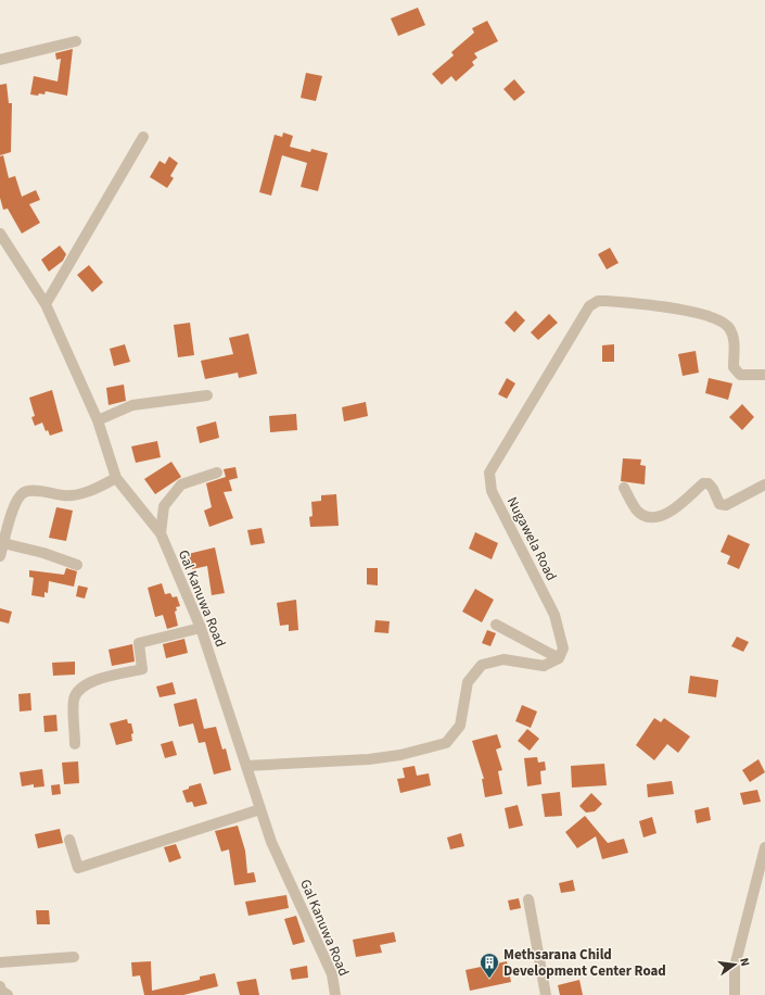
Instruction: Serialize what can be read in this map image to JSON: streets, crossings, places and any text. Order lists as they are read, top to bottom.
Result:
{
  "streets": {
    "street": ["Nugawela Road", "Gal Kanuwa Road"]
  },
  "places": {
    "building": ["Methsarana Child Development Center Road"]
  },
  "north": "right"
}
